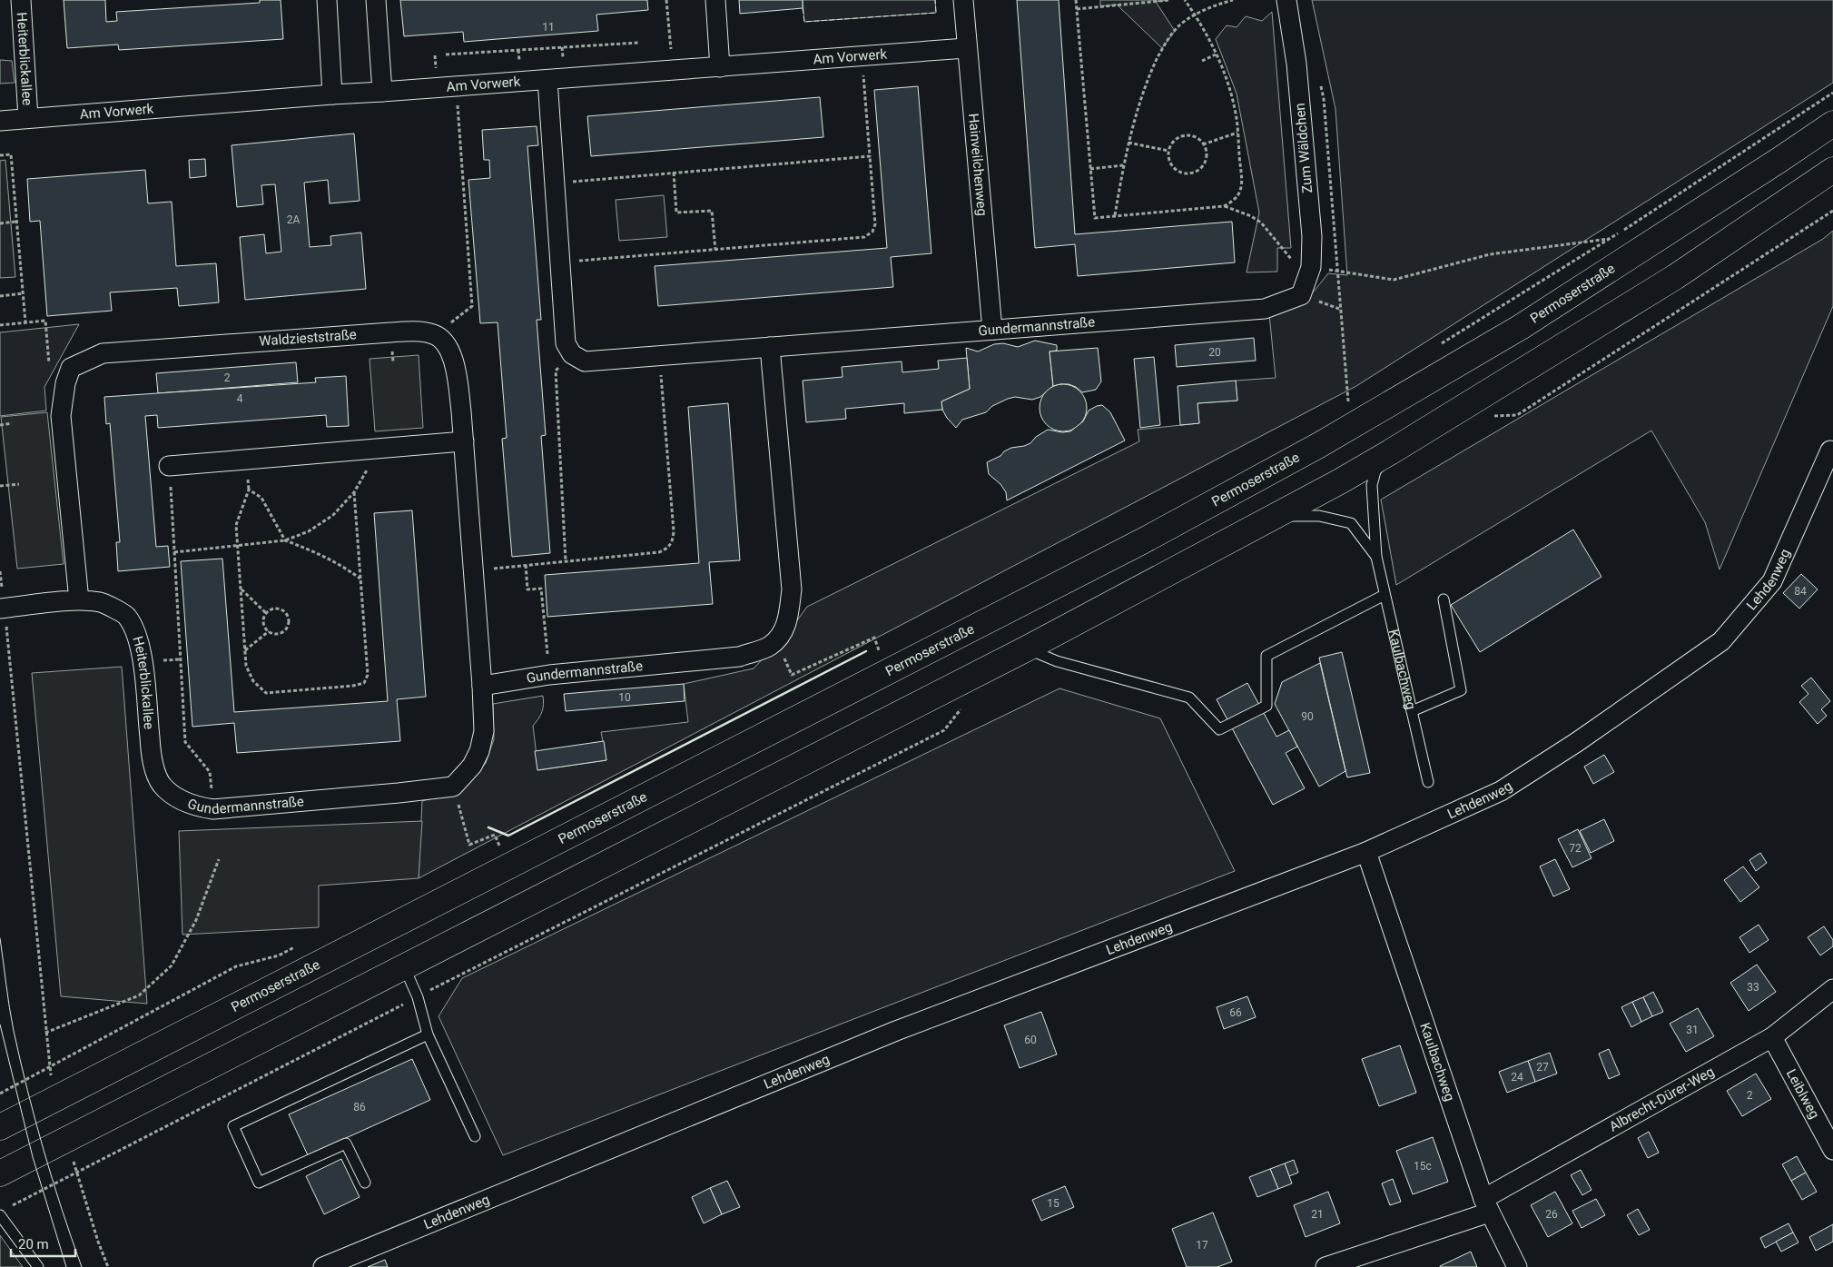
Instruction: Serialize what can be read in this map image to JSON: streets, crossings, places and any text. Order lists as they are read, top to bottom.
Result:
{
  "streets": {
    "main road": ["Permoserstraße"],
    "street": [
      "Am Vorwerk",
      "Heiterblickallee",
      "Zum Wäldchen",
      "Hainveilchenweg",
      "Gundermannstraße",
      "Waldzieststraße",
      "Lehdenweg",
      "Kaulbachweg",
      "Leiblweg",
      "Albrecht-Dürer-Weg"
    ]
  },
  "crossings": [
    ["Am Vorwerk", "Heiterblickallee"],
    ["Am Vorwerk", "Hainveilchenweg"],
    ["Heiterblickallee", "Gundermannstraße"],
    ["Zum Wäldchen", "Gundermannstraße"],
    ["Hainveilchenweg", "Gundermannstraße"],
    ["Lehdenweg", "Kaulbachweg"],
    ["Kaulbachweg", "Albrecht-Dürer-Weg"],
    ["Leiblweg", "Albrecht-Dürer-Weg"]
  ],
  "house_numbers": [
    "11",
    "2A",
    "20",
    "2",
    "4",
    "84",
    "10",
    "90",
    "72",
    "33",
    "66",
    "31",
    "60",
    "27",
    "24",
    "2",
    "86",
    "15c",
    "15",
    "21",
    "26",
    "17"
  ],
  "scale_bar": "20 m"
}
